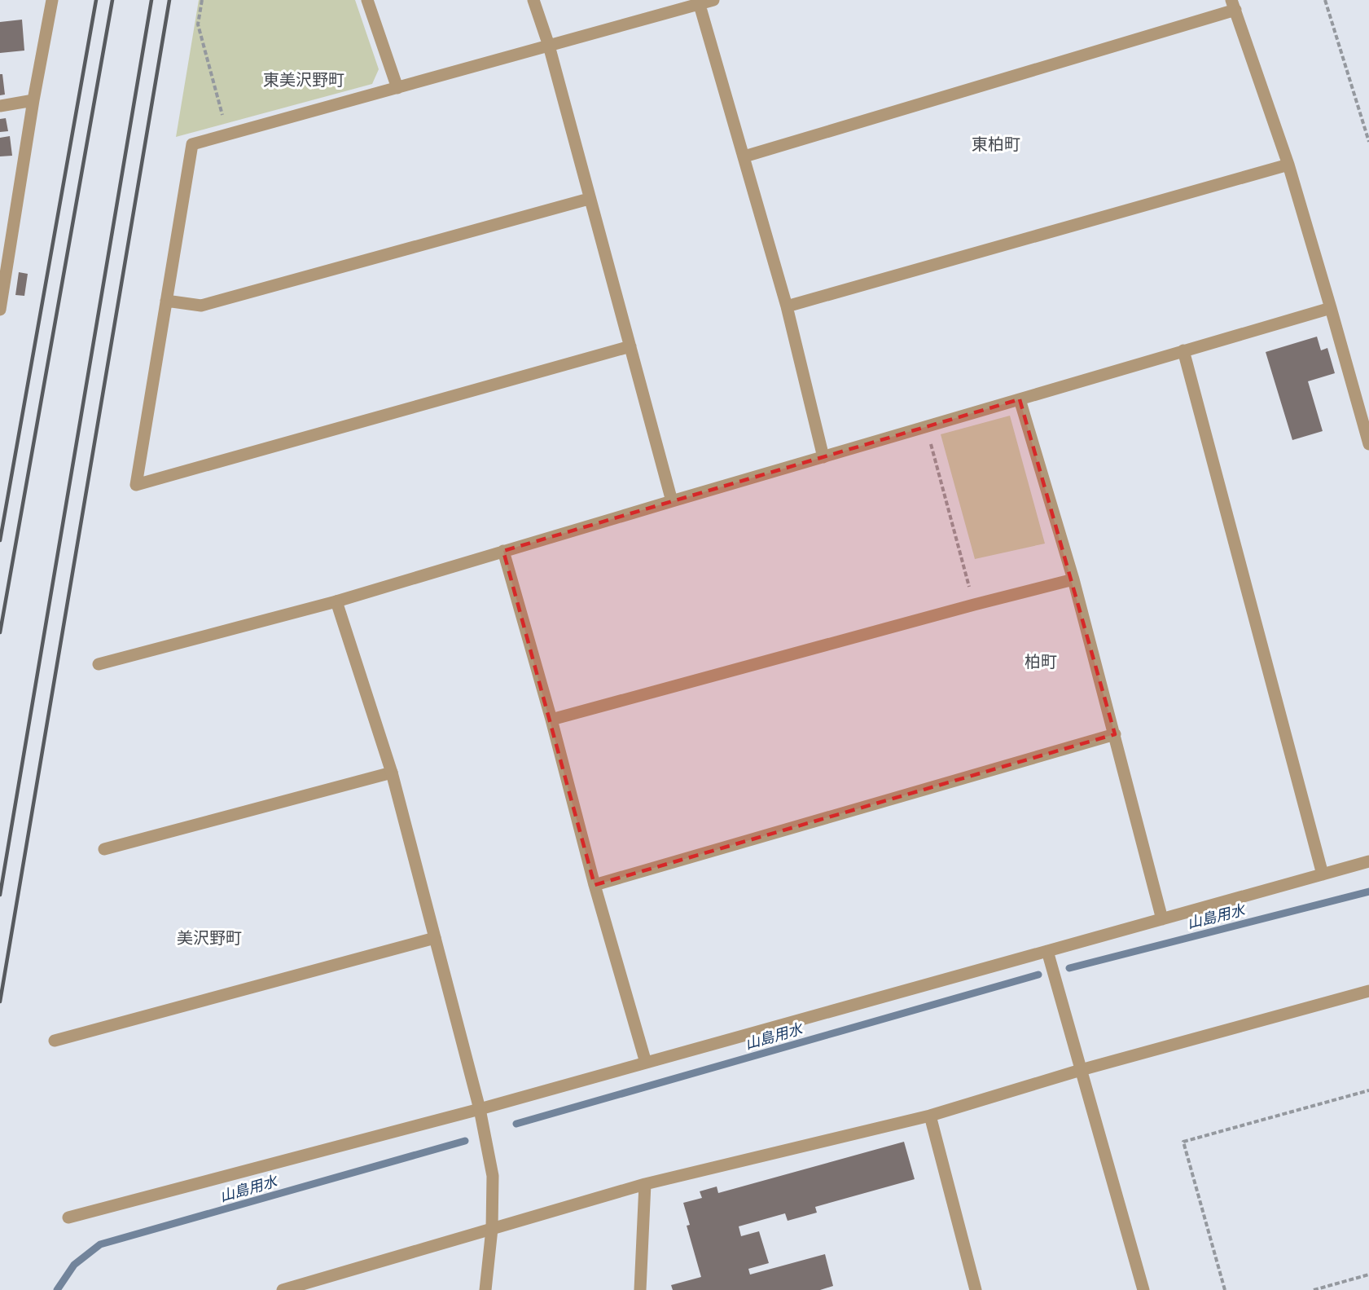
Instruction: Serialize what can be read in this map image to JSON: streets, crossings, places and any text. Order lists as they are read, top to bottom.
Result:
{
  "districts": [
    "東美沢野町",
    "東柏町",
    "柏町",
    "美沢野町"
  ],
  "water": ["山島用水"]
}
